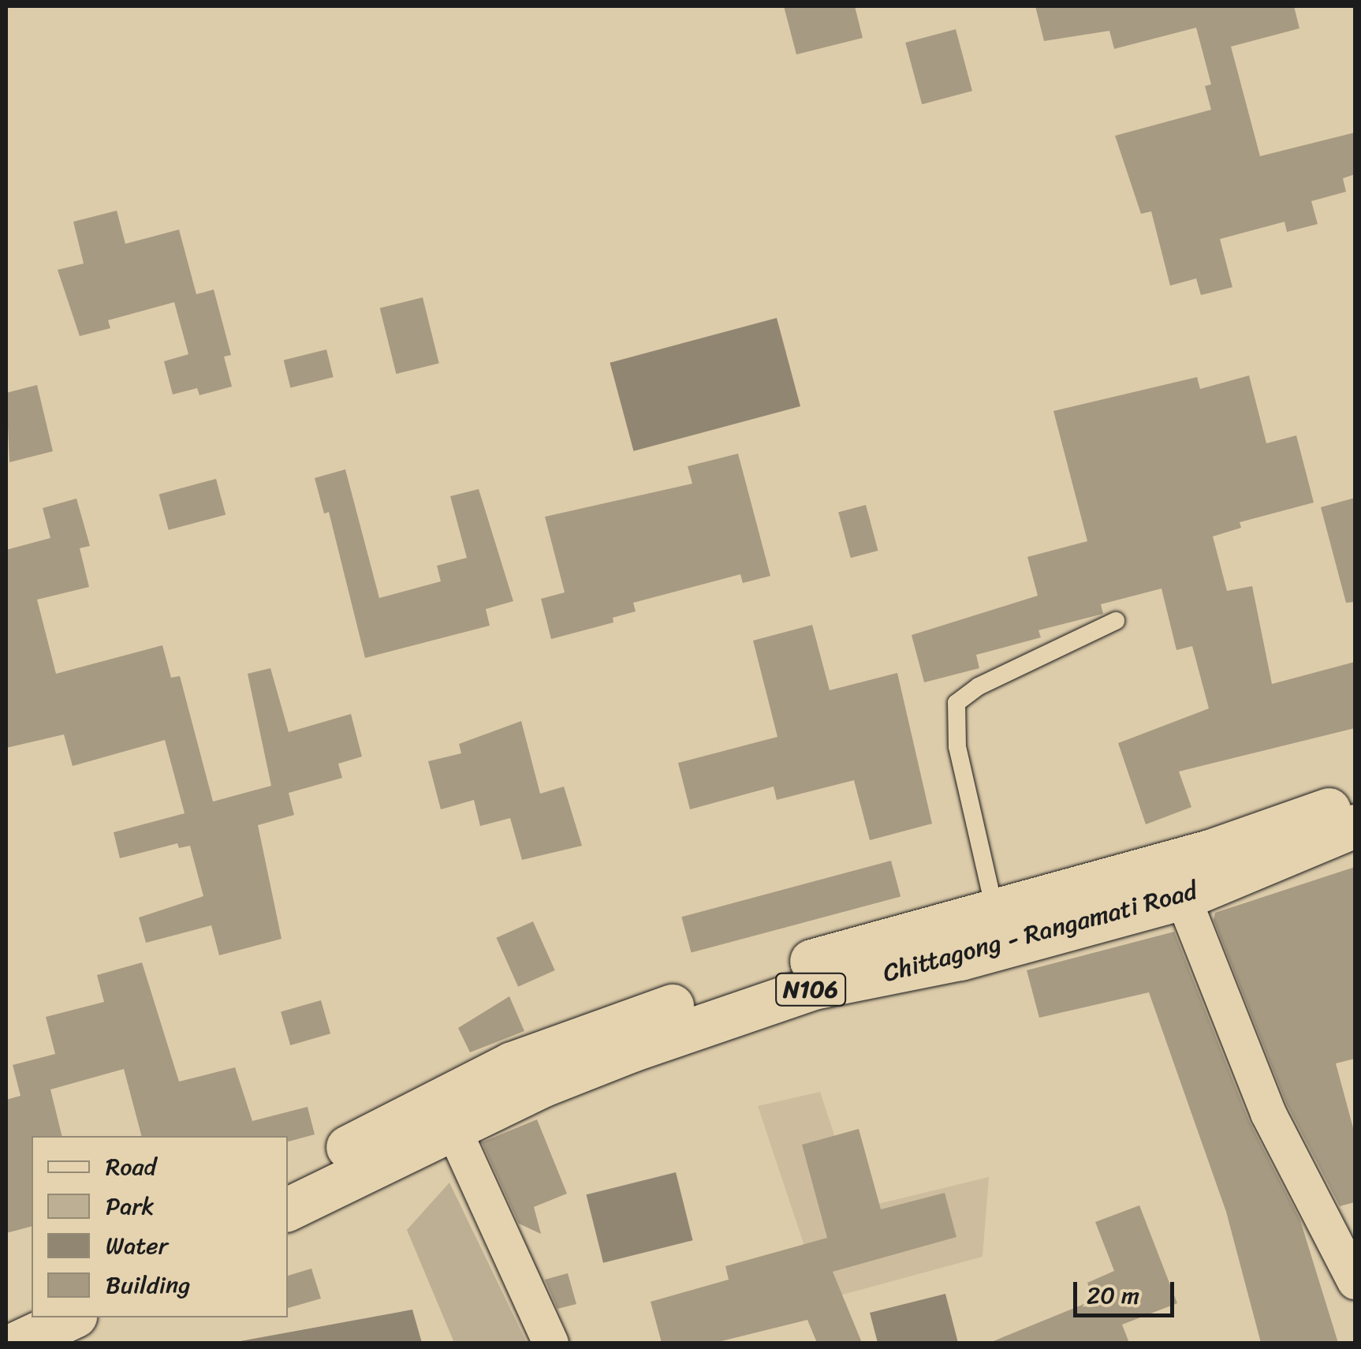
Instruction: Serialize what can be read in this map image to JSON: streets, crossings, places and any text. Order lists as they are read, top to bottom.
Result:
{
  "streets": {
    "highway": ["Chittagong - Rangamati Road", "N106"]
  },
  "legend": [
    "Road",
    "Park",
    "Water",
    "Building"
  ],
  "scale_bar": "20 m"
}
